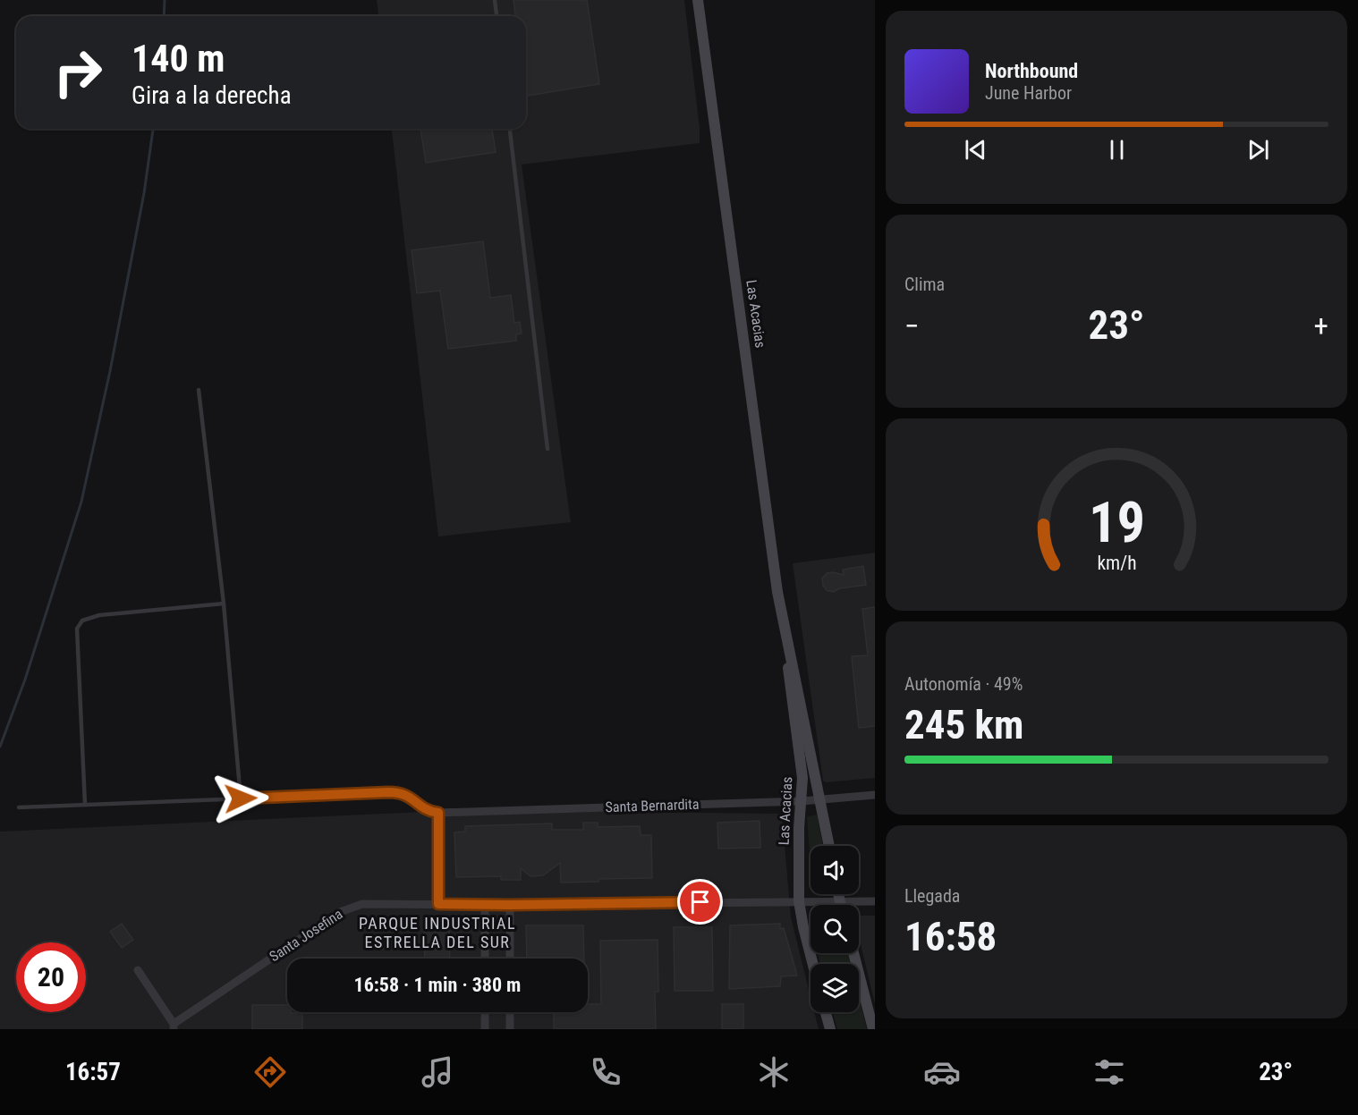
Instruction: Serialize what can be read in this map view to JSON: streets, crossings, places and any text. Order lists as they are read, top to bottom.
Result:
{
  "streets": {
    "main road": ["Las Acacias"],
    "street": ["Santa Bernardita", "Santa Josefina"]
  },
  "crossings": [
    ["Las Acacias", "Santa Bernardita"],
    ["Las Acacias", "Santa Josefina"]
  ],
  "districts": ["PARQUE INDUSTRIAL ESTRELLA DEL SUR"],
  "page": {
    "turn": ["140 m", "Gira a la derecha"],
    "song": ["Northbound", "June Harbor"],
    "tile": [
      "Clima",
      ["Autonomía · 49%", "245 km"],
      ["Llegada", "16:58"]
    ],
    "heat": ["−", "23°", "+"],
    "limit": "20",
    "trip": "16:58 · 1 min · 380 m",
    "tabs": ["16:57", "23°"],
    "gauge": ["19", "km/h"]
  }
}
